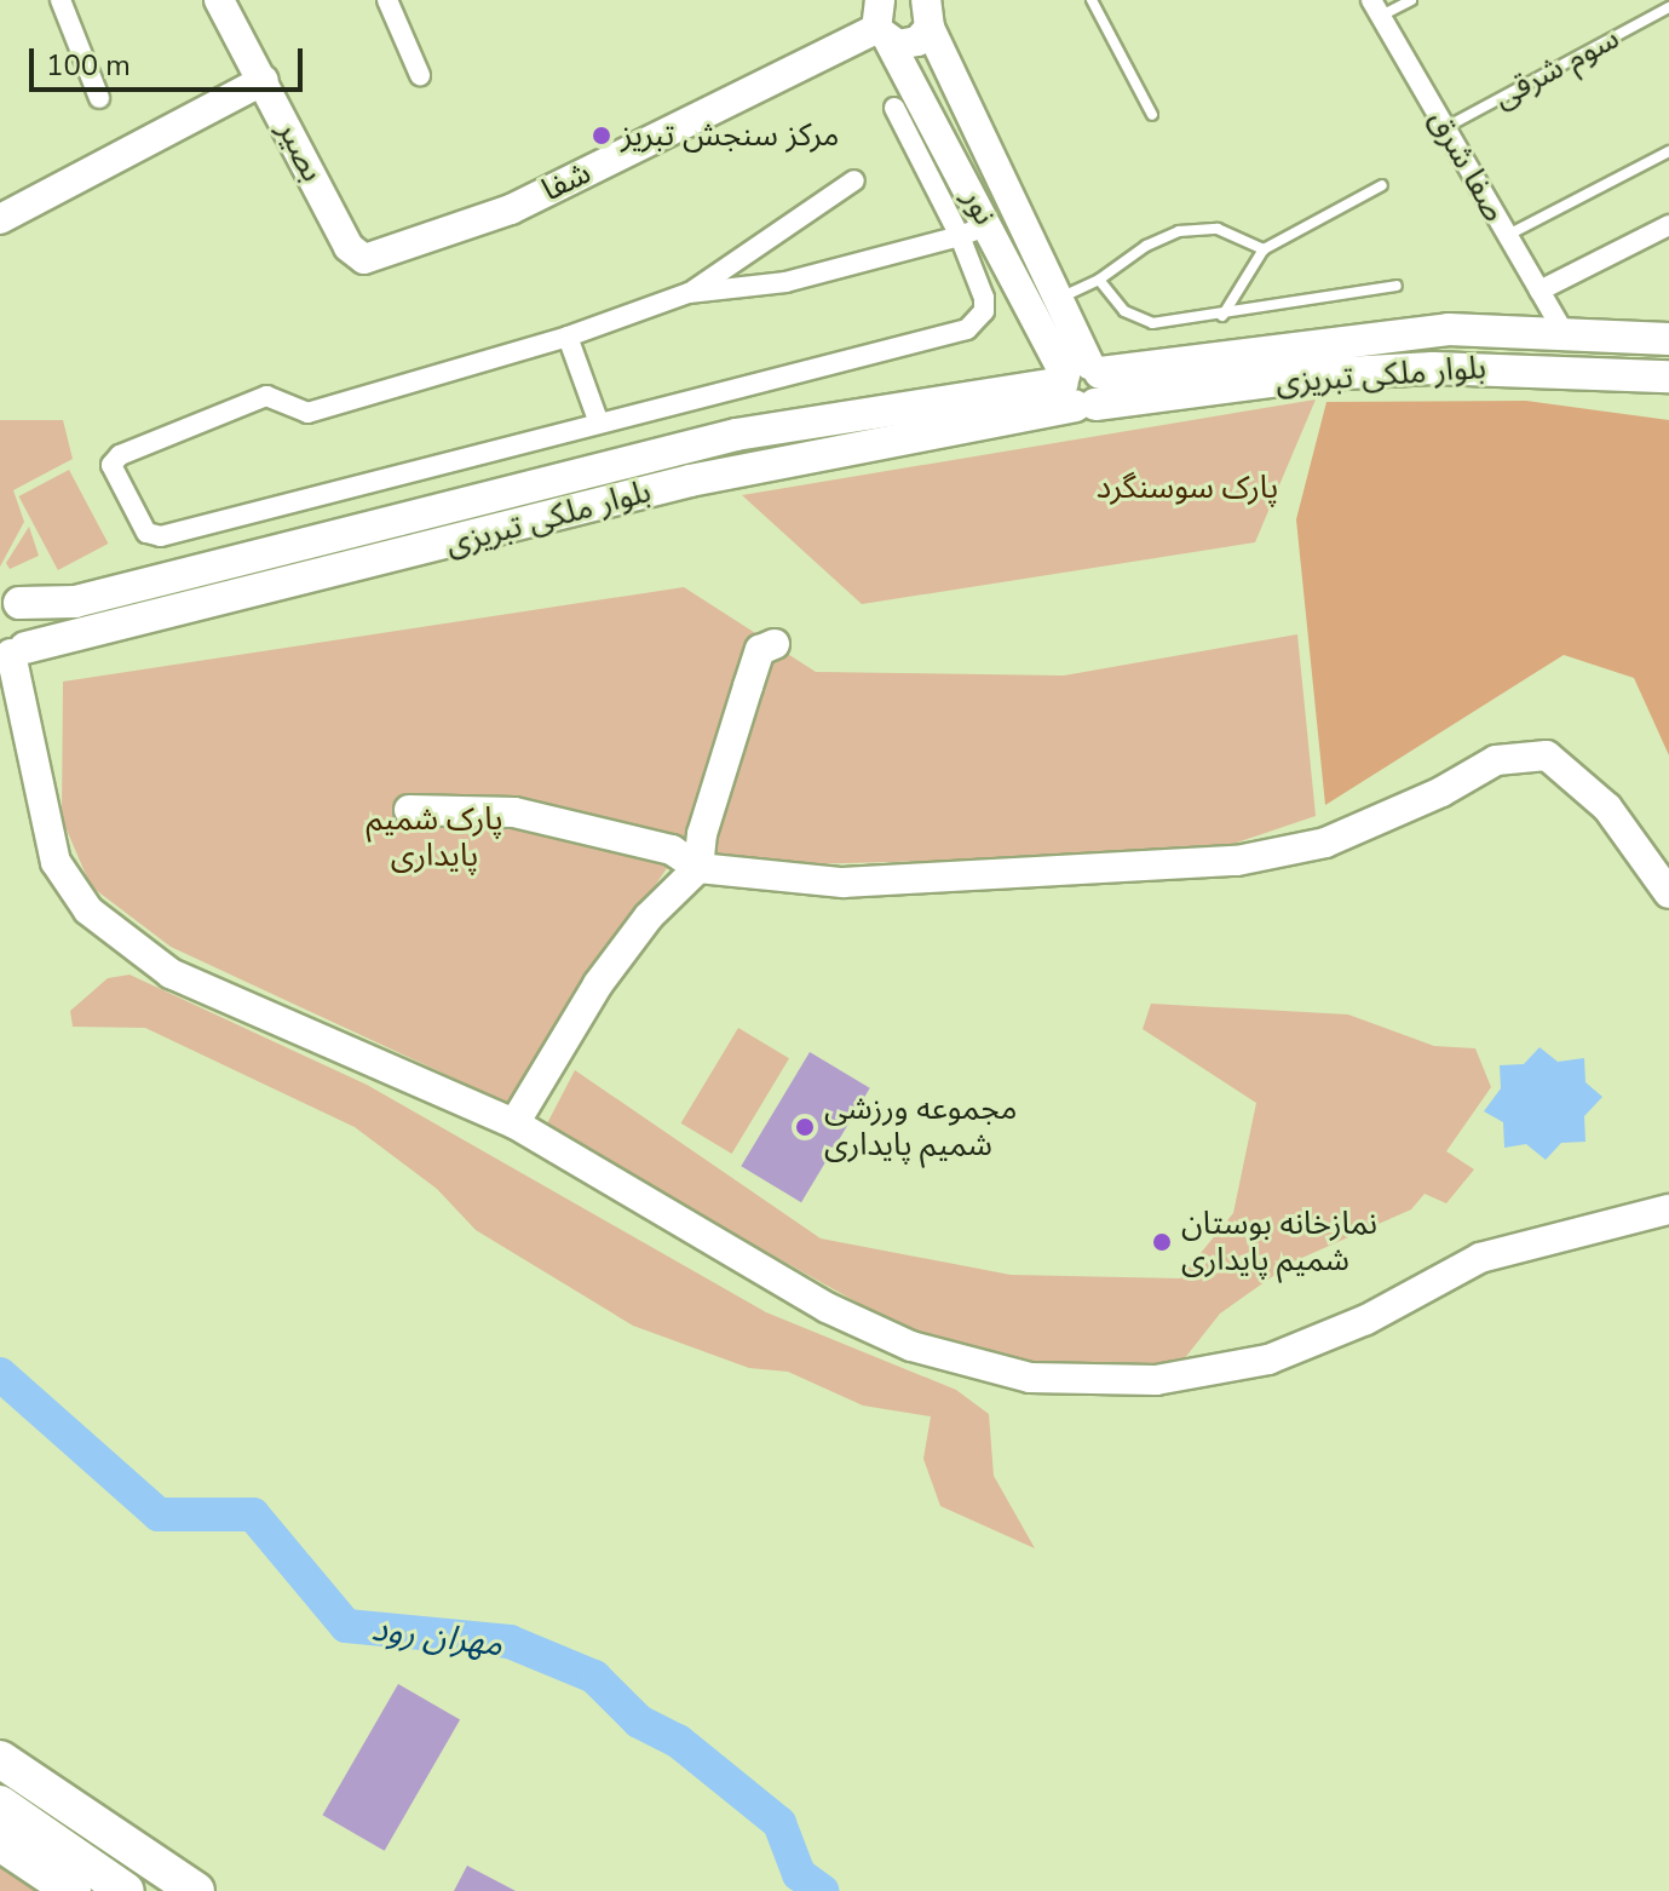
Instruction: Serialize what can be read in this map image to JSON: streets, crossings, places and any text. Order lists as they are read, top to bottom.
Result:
{
  "streets": {
    "main road": ["بلوار ملکى تبریزى"],
    "street": [
      "بصیر",
      "صفا شرق",
      "شفا",
      "نور"
    ],
    "lane": ["سوم شرقی"]
  },
  "crossings": [
    ["سوم شرقی", "صفا شرق"],
    ["بصیر", "شفا"],
    ["صفا شرق", "بلوار ملکى تبریزى"],
    ["شفا", "نور"],
    ["نور", "بلوار ملکى تبریزى"]
  ],
  "water": ["مهران رود"],
  "parks": ["پارک سوسنگرد", "پارک شمیم پایداری"],
  "places": ["مرکز سنجش تبریز", "مجموعه ورزشی شمیم پایداری", "نمازخانه بوستان شمیم پایداری"],
  "scale_bar": "100 m"
}
